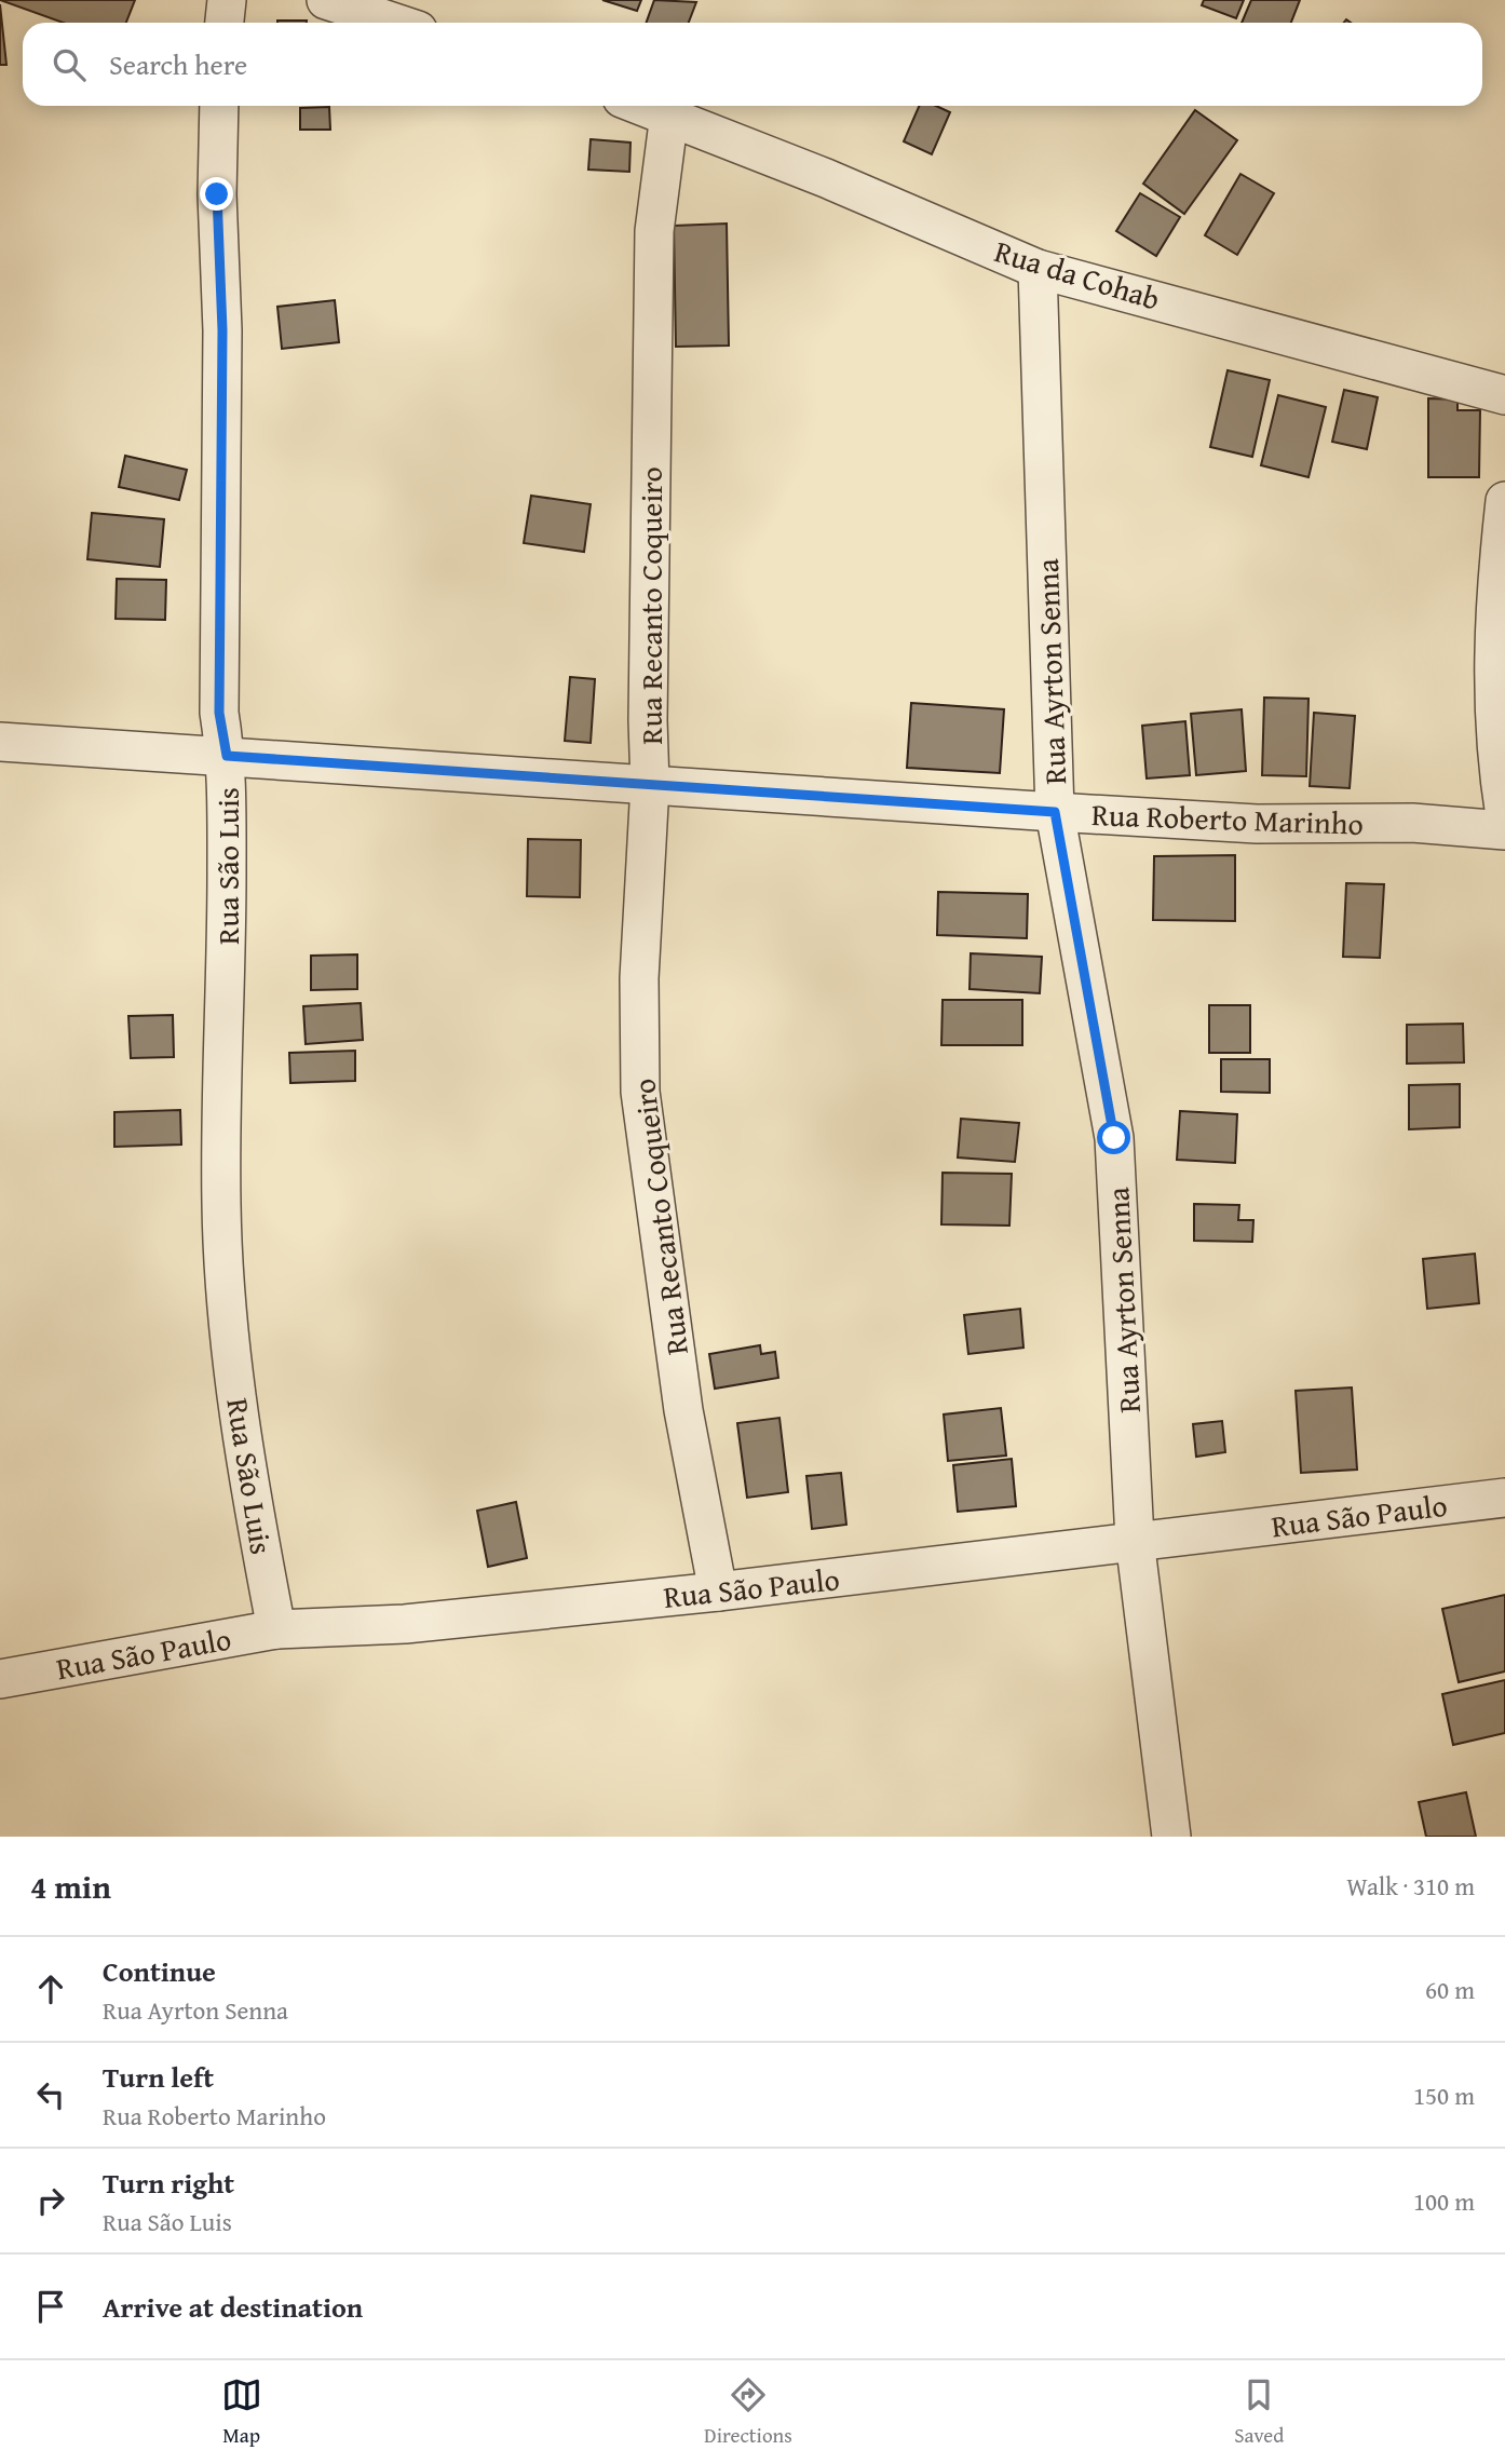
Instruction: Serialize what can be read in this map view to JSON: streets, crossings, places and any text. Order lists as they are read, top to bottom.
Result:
{
  "streets": {
    "street": [
      "Rua da Cohab",
      "Rua Recanto Coqueiro",
      "Rua Ayrton Senna",
      "Rua Roberto Marinho",
      "Rua São Luis",
      "Rua São Paulo"
    ]
  },
  "crossings": [
    ["Rua da Cohab", "Rua Recanto Coqueiro"],
    ["Rua da Cohab", "Rua Ayrton Senna"],
    ["Rua Recanto Coqueiro", "Rua Roberto Marinho"],
    ["Rua Recanto Coqueiro", "Rua São Paulo"],
    ["Rua Ayrton Senna", "Rua Roberto Marinho"],
    ["Rua Ayrton Senna", "Rua São Paulo"],
    ["Rua Roberto Marinho", "Rua São Luis"],
    ["Rua São Luis", "Rua São Paulo"]
  ],
  "page": {
    "search": "Search here",
    "heading": ["4 min", "Walk · 310 m"],
    "list": [
      ["Continue", "Rua Ayrton Senna", "60 m"],
      ["Turn left", "Rua Roberto Marinho", "150 m"],
      ["Turn right", "Rua São Luis", "100 m"],
      "Arrive at destination"
    ],
    "nav": ["Map", "Directions", "Saved"]
  }
}
